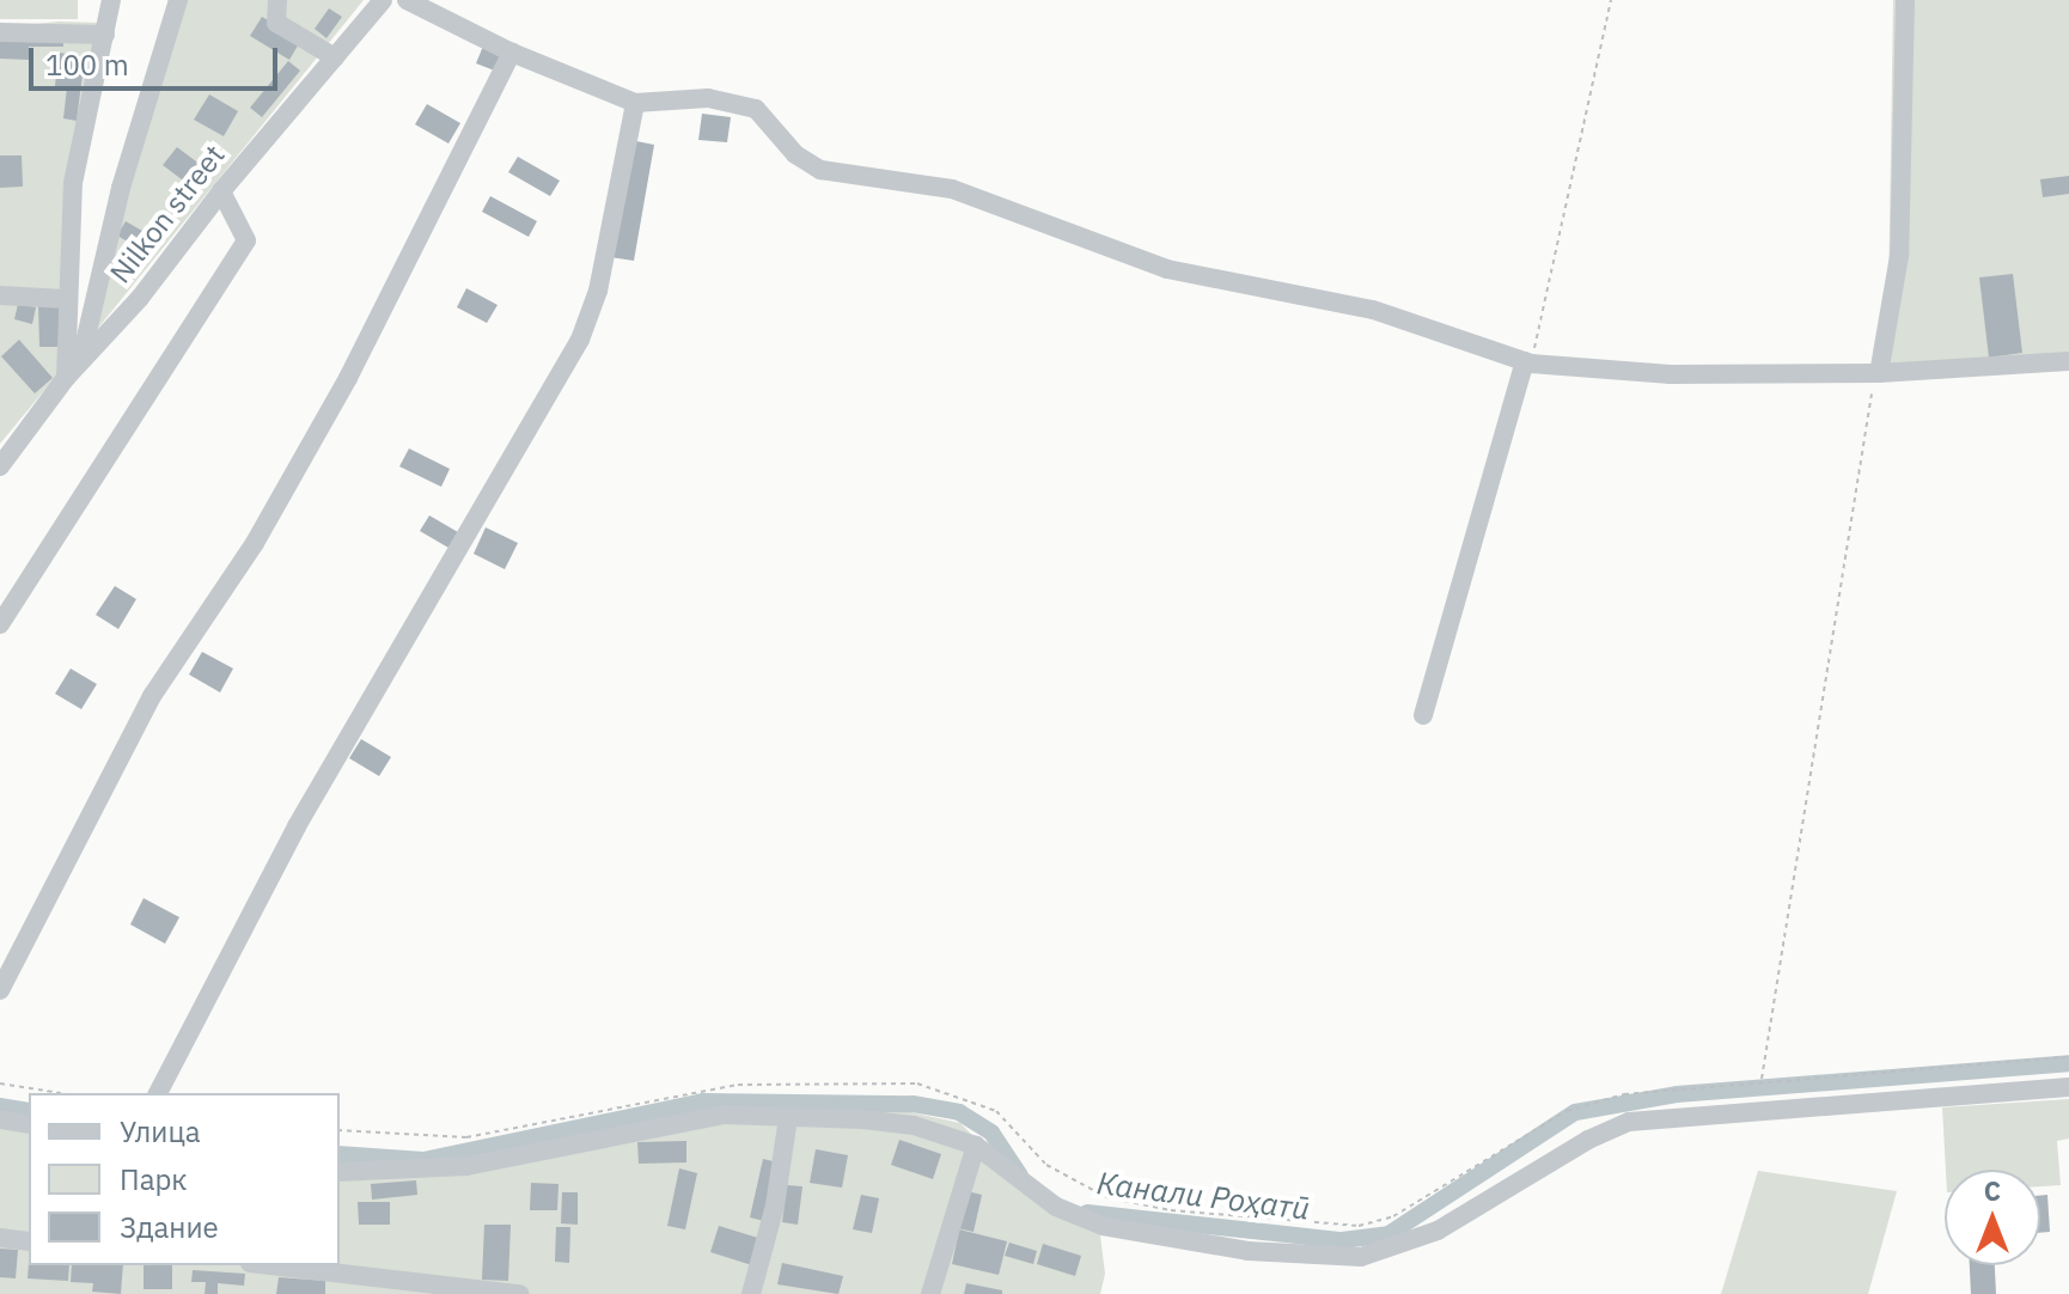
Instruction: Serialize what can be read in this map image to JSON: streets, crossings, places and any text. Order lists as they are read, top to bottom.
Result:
{
  "streets": {
    "street": ["Nilkon street"]
  },
  "water": ["Канали Роҳатӣ"],
  "legend": ["Улица", "Парк", "Здание"],
  "scale_bar": "100 m",
  "north": "top"
}
